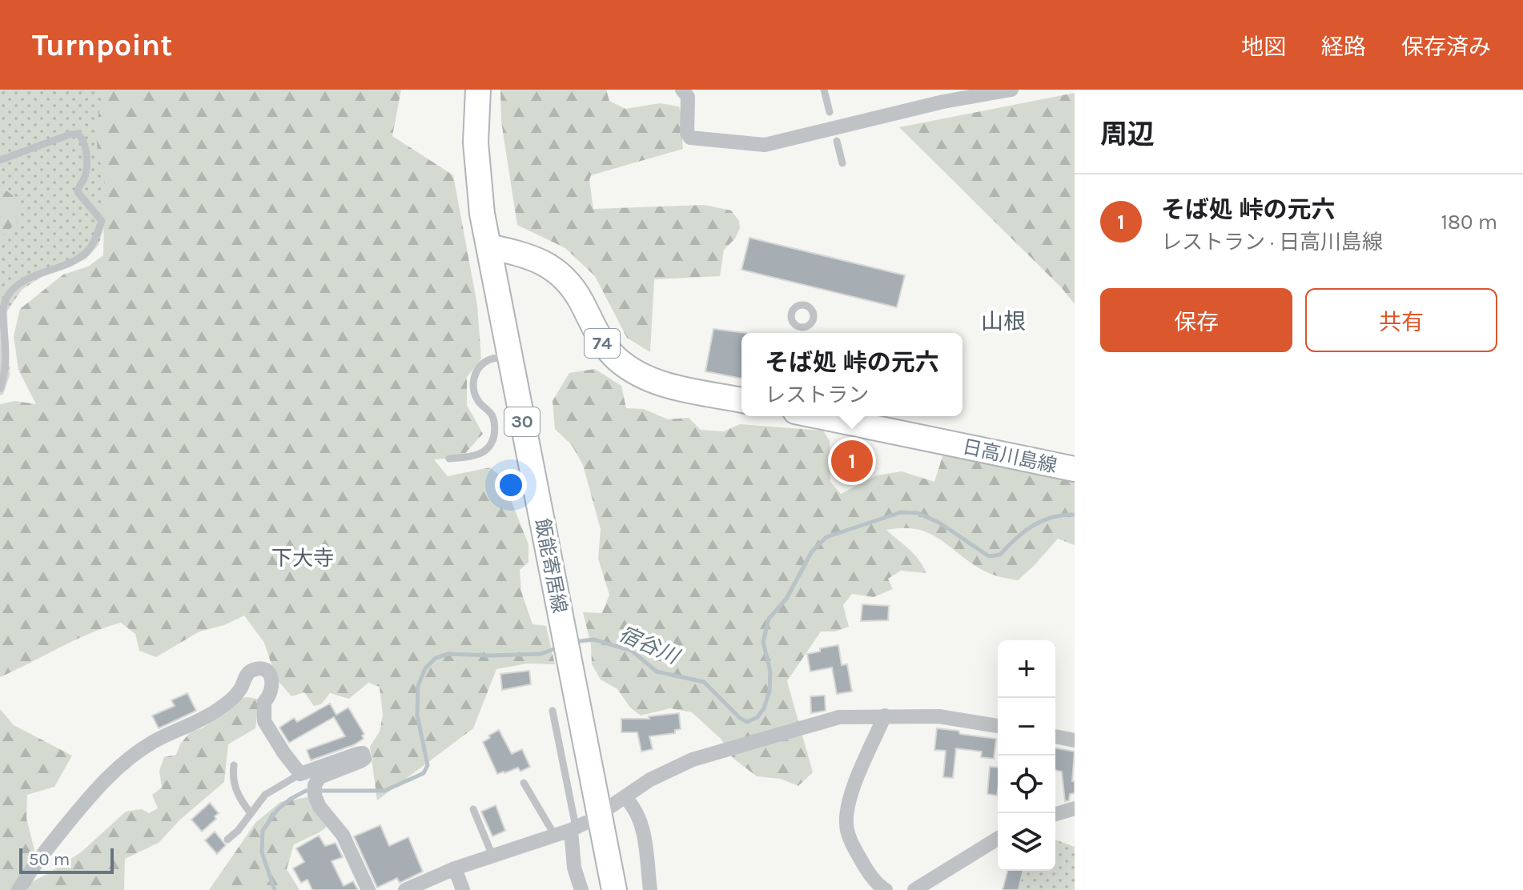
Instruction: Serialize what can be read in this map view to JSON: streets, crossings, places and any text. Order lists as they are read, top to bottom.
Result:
{
  "streets": {
    "main road": [
      "74",
      "30",
      "日高川島線",
      "飯能寄居線"
    ]
  },
  "crossings": [
    ["74", "飯能寄居線"]
  ],
  "districts": ["山根", "下大寺"],
  "water": ["宿谷川"],
  "scale_bar": "50 m",
  "page": {
    "header": "Turnpoint",
    "nav": ["地図", "経路", "保存済み"],
    "heading": "周辺",
    "list": [
      {
        "mark": "1",
        "name": "そば処 峠の元六",
        "note": "レストラン · 日高川島線",
        "value": "180 m"
      }
    ],
    "buttons": ["保存", "共有"],
    "popup": ["そば処 峠の元六", "レストラン"],
    "pins": "1",
    "map_buttons": ["+", "−"],
    "scale": "50 m"
  }
}
